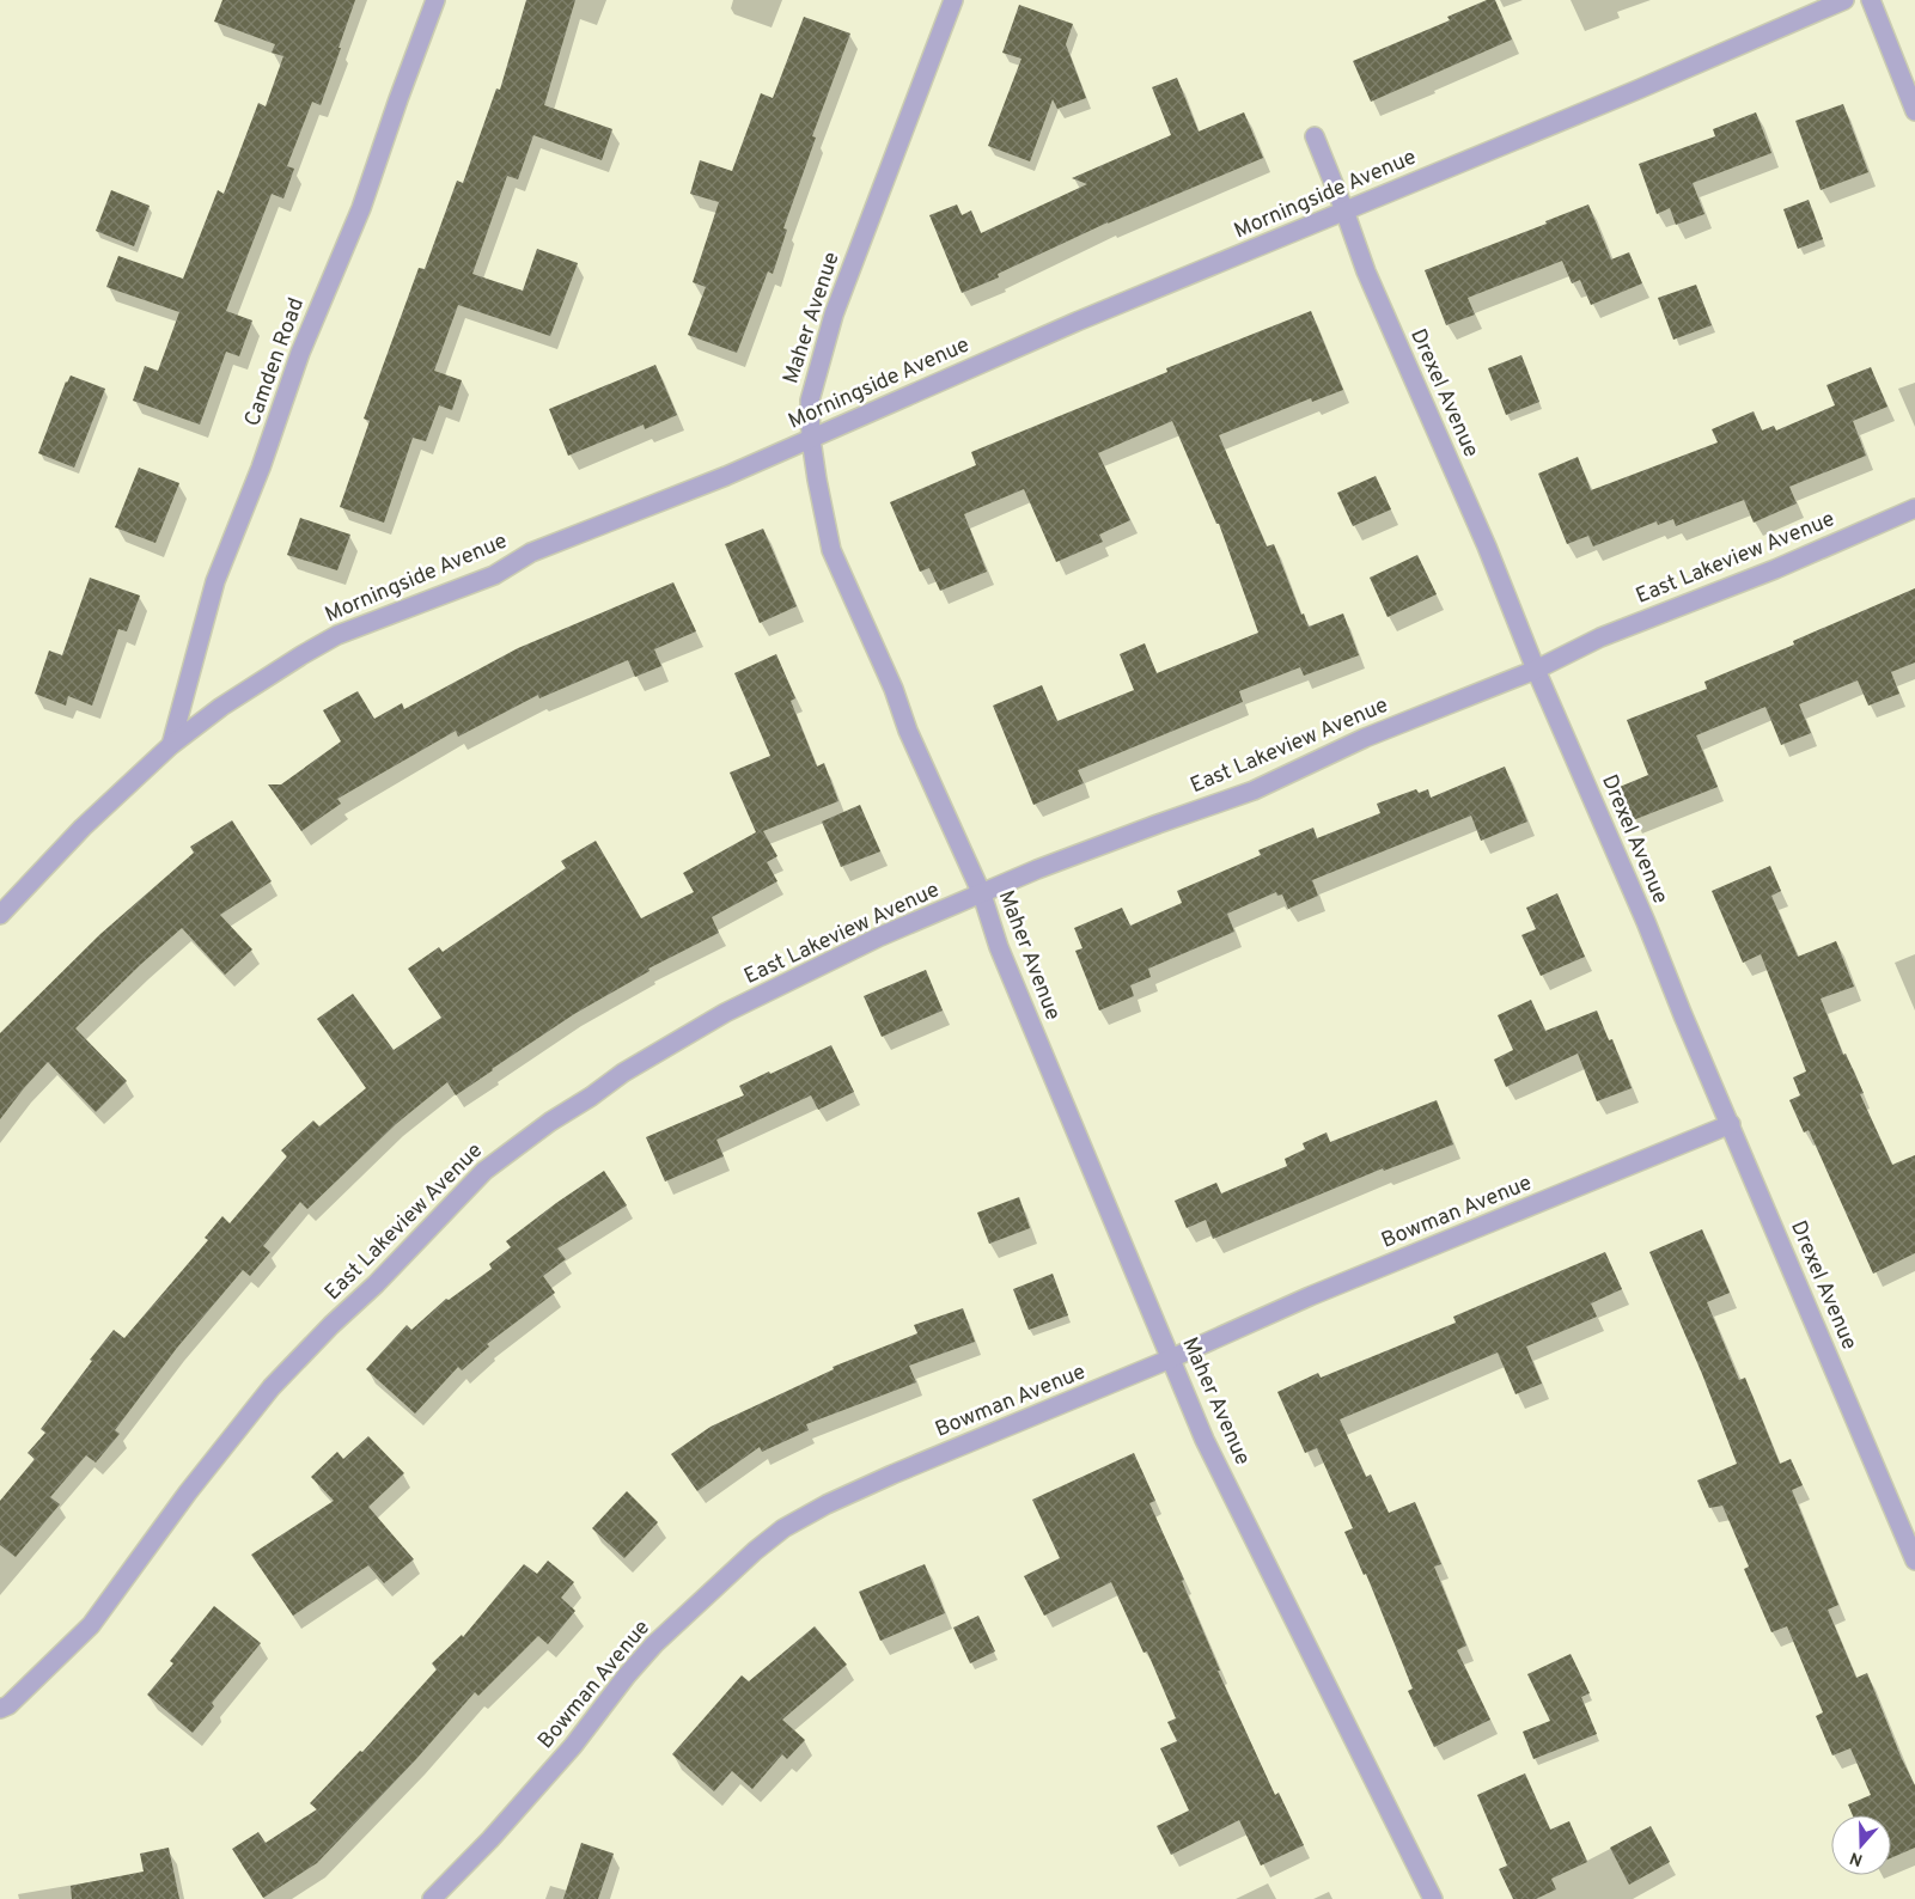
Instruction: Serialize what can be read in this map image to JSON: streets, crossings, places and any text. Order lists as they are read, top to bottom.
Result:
{
  "streets": {
    "street": [
      "Morningside Avenue",
      "Maher Avenue",
      "Camden Road",
      "Drexel Avenue",
      "East Lakeview Avenue",
      "Bowman Avenue"
    ]
  },
  "crossings": [
    ["Morningside Avenue", "Maher Avenue"],
    ["Morningside Avenue", "Camden Road"],
    ["Morningside Avenue", "Drexel Avenue"],
    ["Maher Avenue", "East Lakeview Avenue"],
    ["Maher Avenue", "Bowman Avenue"],
    ["Drexel Avenue", "East Lakeview Avenue"],
    ["Drexel Avenue", "Bowman Avenue"]
  ],
  "north": "bottom"
}
